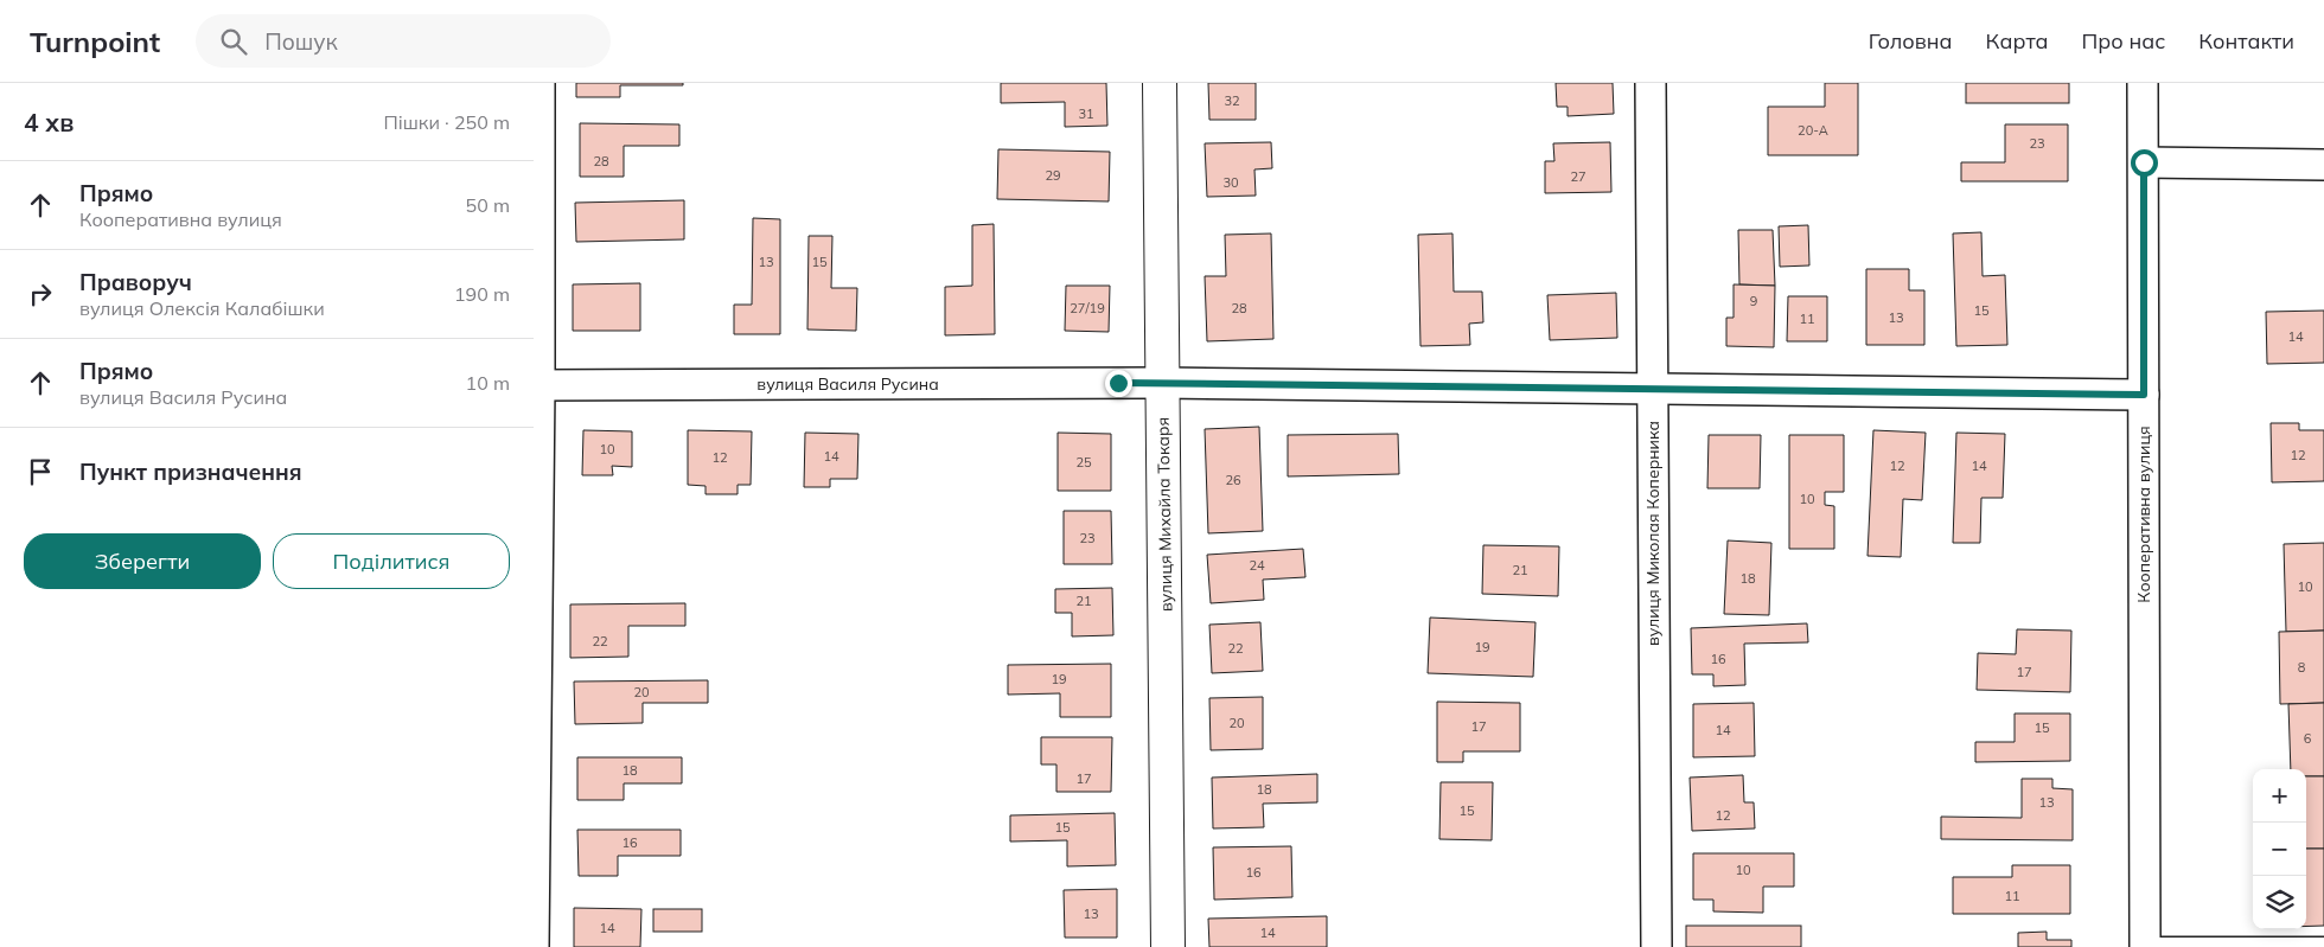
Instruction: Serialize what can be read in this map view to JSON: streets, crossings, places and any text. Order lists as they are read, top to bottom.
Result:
{
  "streets": {
    "street": [
      "вулиця Василя Русина",
      "вулиця Михайла Токаря",
      "Кооперативна вулиця",
      "вулиця Миколая Коперника"
    ]
  },
  "crossings": [
    ["вулиця Василя Русина", "вулиця Михайла Токаря"],
    ["вулиця Василя Русина", "Кооперативна вулиця"],
    ["вулиця Василя Русина", "вулиця Миколая Коперника"]
  ],
  "house_numbers": [
    "32",
    "31",
    "20-А",
    "23",
    "28",
    "29",
    "27",
    "30",
    "13",
    "15",
    "9",
    "27/19",
    "28",
    "15",
    "13",
    "11",
    "14",
    "10",
    "12",
    "14",
    "12",
    "25",
    "12",
    "14",
    "26",
    "10",
    "23",
    "24",
    "21",
    "18",
    "10",
    "21",
    "22",
    "19",
    "22",
    "16",
    "8",
    "17",
    "19",
    "20",
    "20",
    "17",
    "15",
    "14",
    "6",
    "18",
    "17",
    "18",
    "13",
    "15",
    "12",
    "15",
    "16",
    "10",
    "16",
    "11",
    "13",
    "14",
    "14"
  ],
  "page": {
    "header": "Turnpoint",
    "search": "Пошук",
    "nav": [
      "Головна",
      "Карта",
      "Про нас",
      "Контакти"
    ],
    "heading": ["4 хв", "Пішки · 250 m"],
    "list": [
      ["Прямо", "Кооперативна вулиця", "50 m"],
      ["Праворуч", "вулиця Олексія Калабішки", "190 m"],
      ["Прямо", "вулиця Василя Русина", "10 m"],
      "Пункт призначення"
    ],
    "buttons": ["Зберегти", "Поділитися"],
    "map_buttons": ["+", "−"]
  }
}
